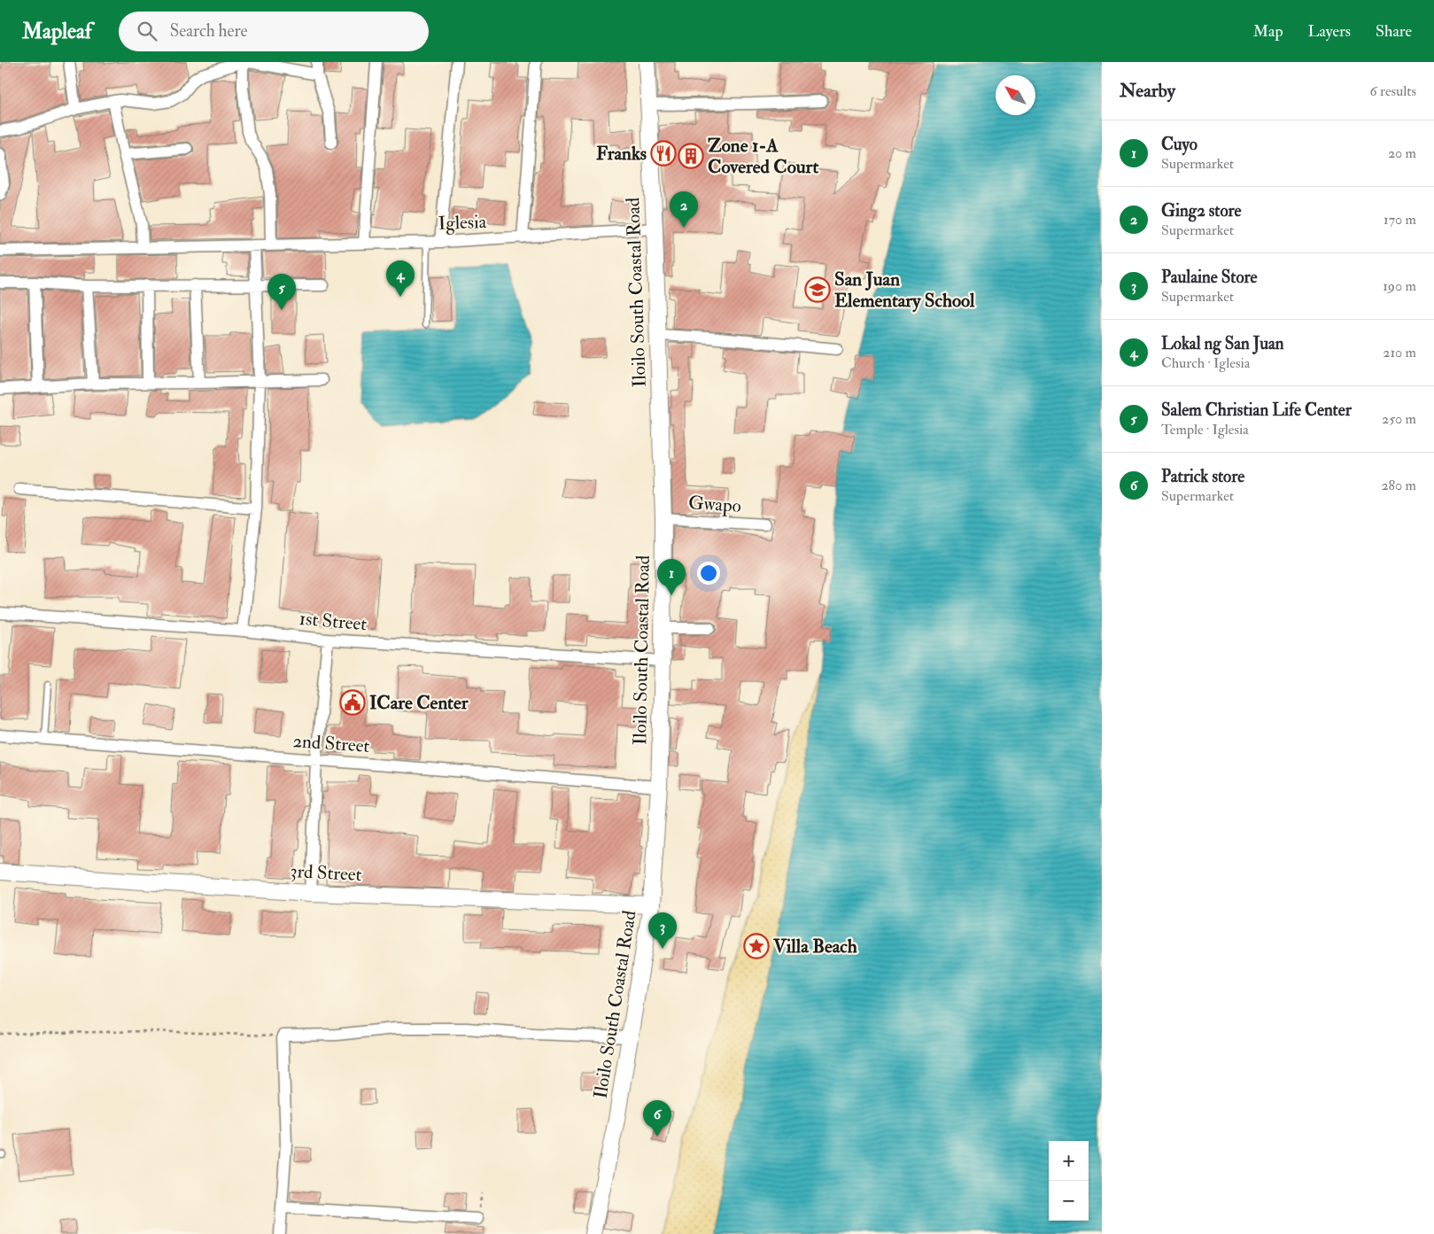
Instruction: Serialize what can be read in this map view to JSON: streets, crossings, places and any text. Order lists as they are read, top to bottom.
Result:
{
  "streets": {
    "street": [
      "Iglesia",
      "Iloilo South Coastal Road",
      "Gwapo",
      "1st Street",
      "2nd Street",
      "3rd Street"
    ]
  },
  "crossings": [
    ["Iglesia", "Iloilo South Coastal Road"],
    ["Iloilo South Coastal Road", "Gwapo"],
    ["Iloilo South Coastal Road", "1st Street"],
    ["Iloilo South Coastal Road", "2nd Street"],
    ["Iloilo South Coastal Road", "3rd Street"]
  ],
  "places": {
    "restaurant": ["Franks"],
    "building": ["Zone 1-A Covered Court"],
    "school or university": ["San Juan Elementary School"],
    "public building": ["ICare Center"],
    "place": ["Villa Beach"]
  },
  "north": "top left",
  "page": {
    "header": "Mapleaf",
    "search": "Search here",
    "nav": ["Map", "Layers", "Share"],
    "heading": ["Nearby", "6 results"],
    "list": [
      {
        "mark": "1",
        "name": "Cuyo",
        "note": "Supermarket",
        "value": "20 m"
      },
      {
        "mark": "2",
        "name": "Ging2 store",
        "note": "Supermarket",
        "value": "170 m"
      },
      {
        "mark": "3",
        "name": "Paulaine Store",
        "note": "Supermarket",
        "value": "190 m"
      },
      {
        "mark": "4",
        "name": "Lokal ng San Juan",
        "note": "Church · Iglesia",
        "value": "210 m"
      },
      {
        "mark": "5",
        "name": "Salem Christian Life Center",
        "note": "Temple · Iglesia",
        "value": "250 m"
      },
      {
        "mark": "6",
        "name": "Patrick store",
        "note": "Supermarket",
        "value": "280 m"
      }
    ],
    "pins": [
      "2",
      "4",
      "5",
      "1",
      "3",
      "6"
    ],
    "map_buttons": ["+", "−"]
  }
}
